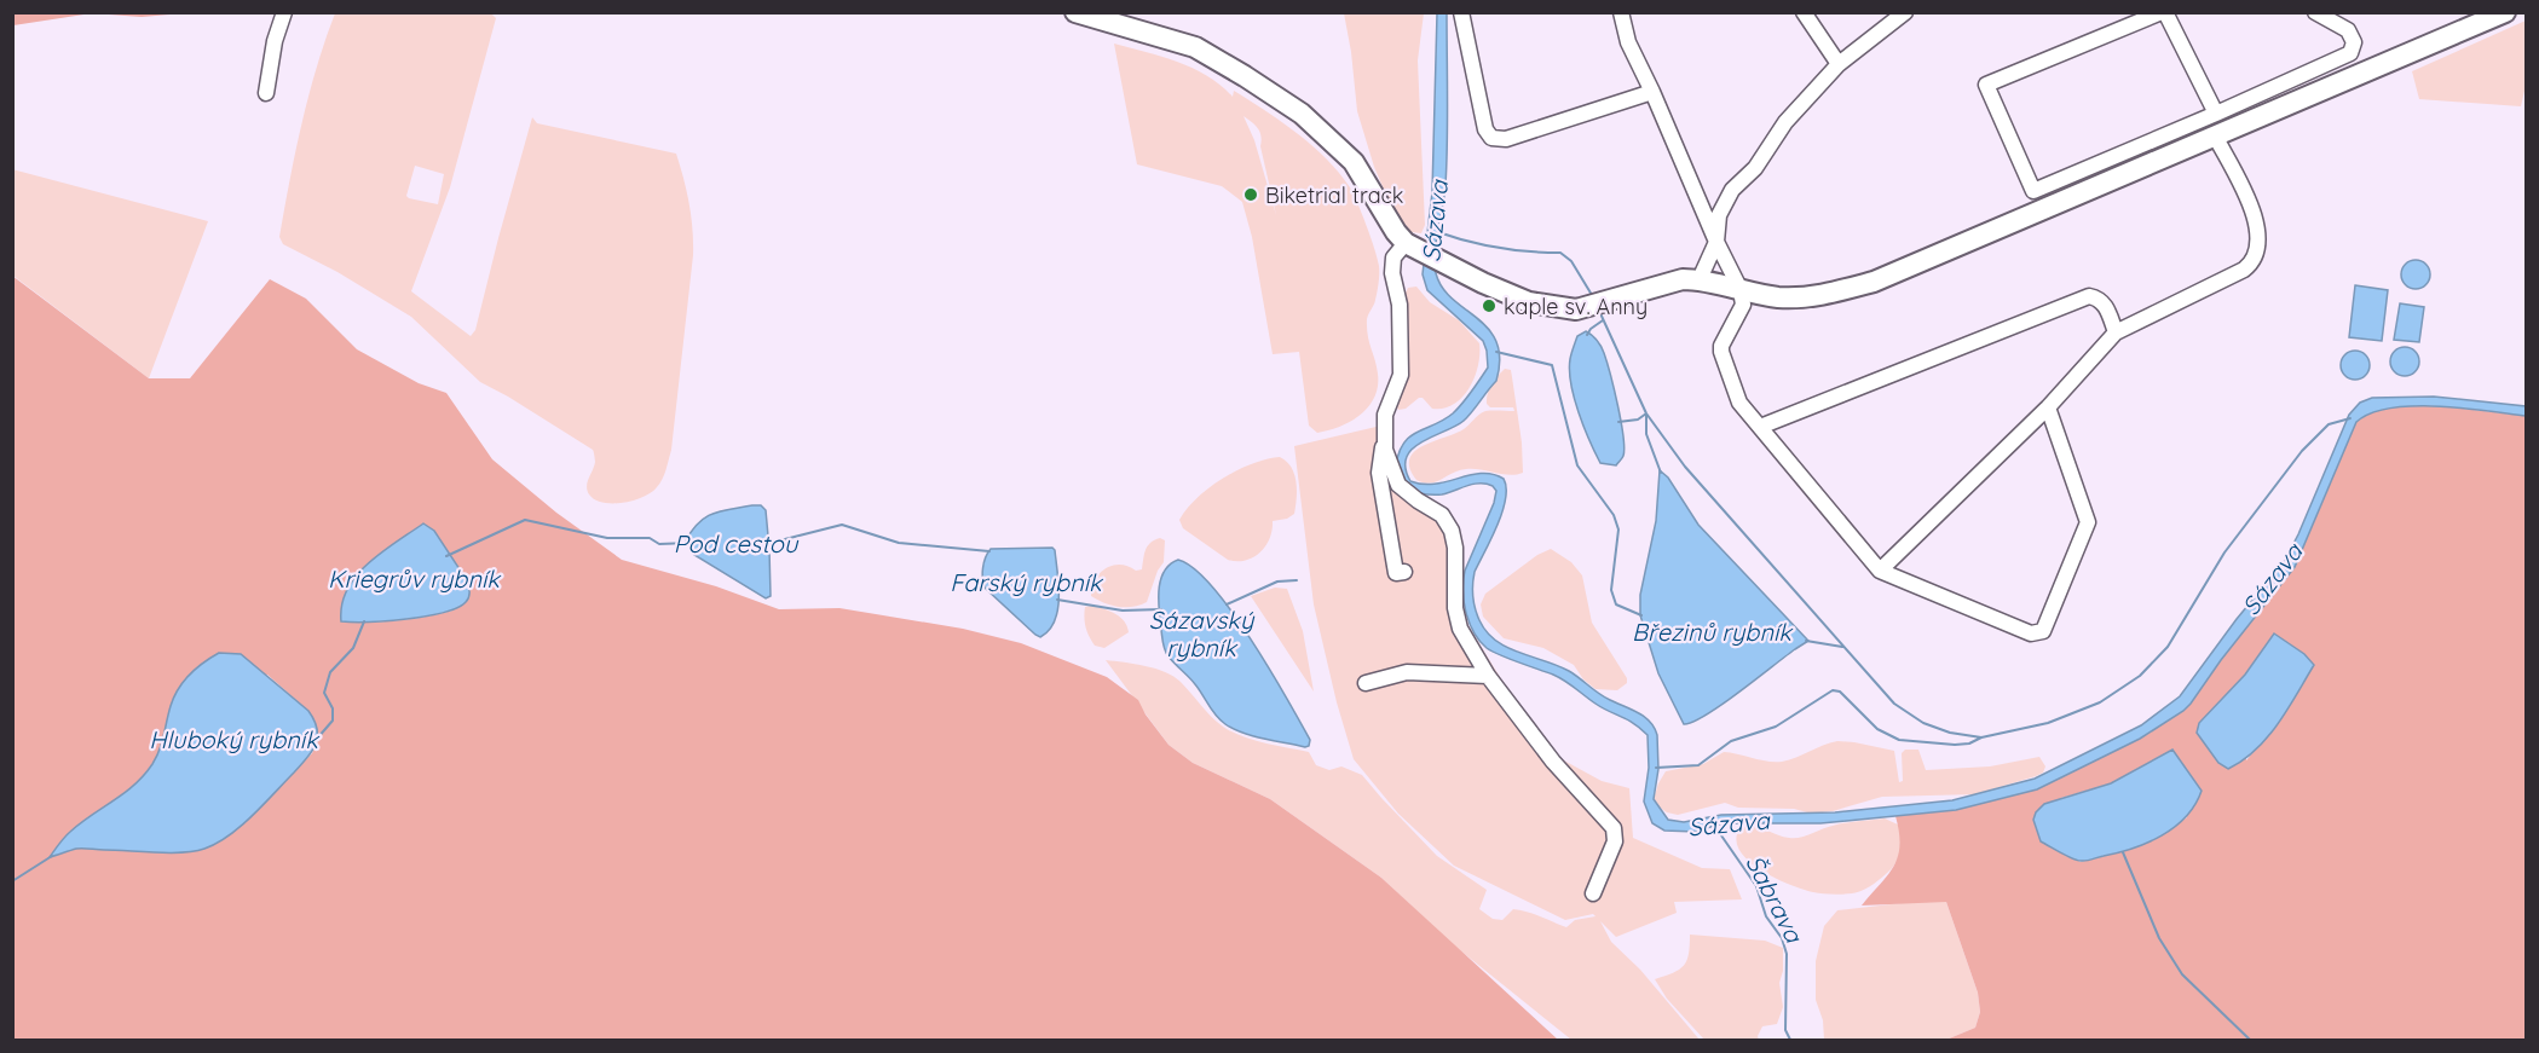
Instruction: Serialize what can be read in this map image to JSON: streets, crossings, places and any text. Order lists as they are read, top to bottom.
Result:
{
  "water": [
    "Sázava",
    "Pod cestou",
    "Kriegrův rybník",
    "Farský rybník",
    "Sázavský rybník",
    "Březinů rybník",
    "Hluboký rybník",
    "Šabrava"
  ],
  "places": ["Biketrial track", "kaple sv. Anny"]
}
